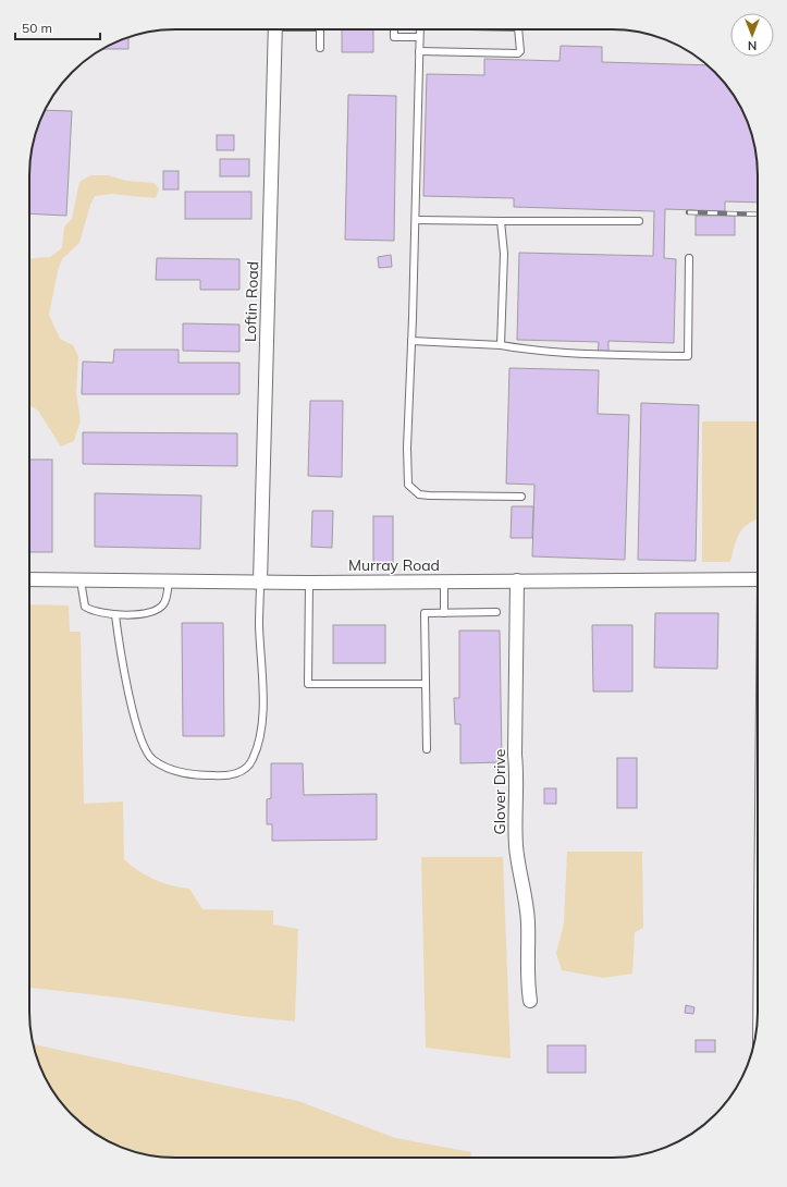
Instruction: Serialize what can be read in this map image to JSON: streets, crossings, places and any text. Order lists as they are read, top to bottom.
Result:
{
  "streets": {
    "street": ["Loftin Road", "Murray Road", "Glover Drive"]
  },
  "crossings": [
    ["Loftin Road", "Murray Road"],
    ["Murray Road", "Glover Drive"]
  ],
  "scale_bar": "50 m",
  "north": "bottom"
}
